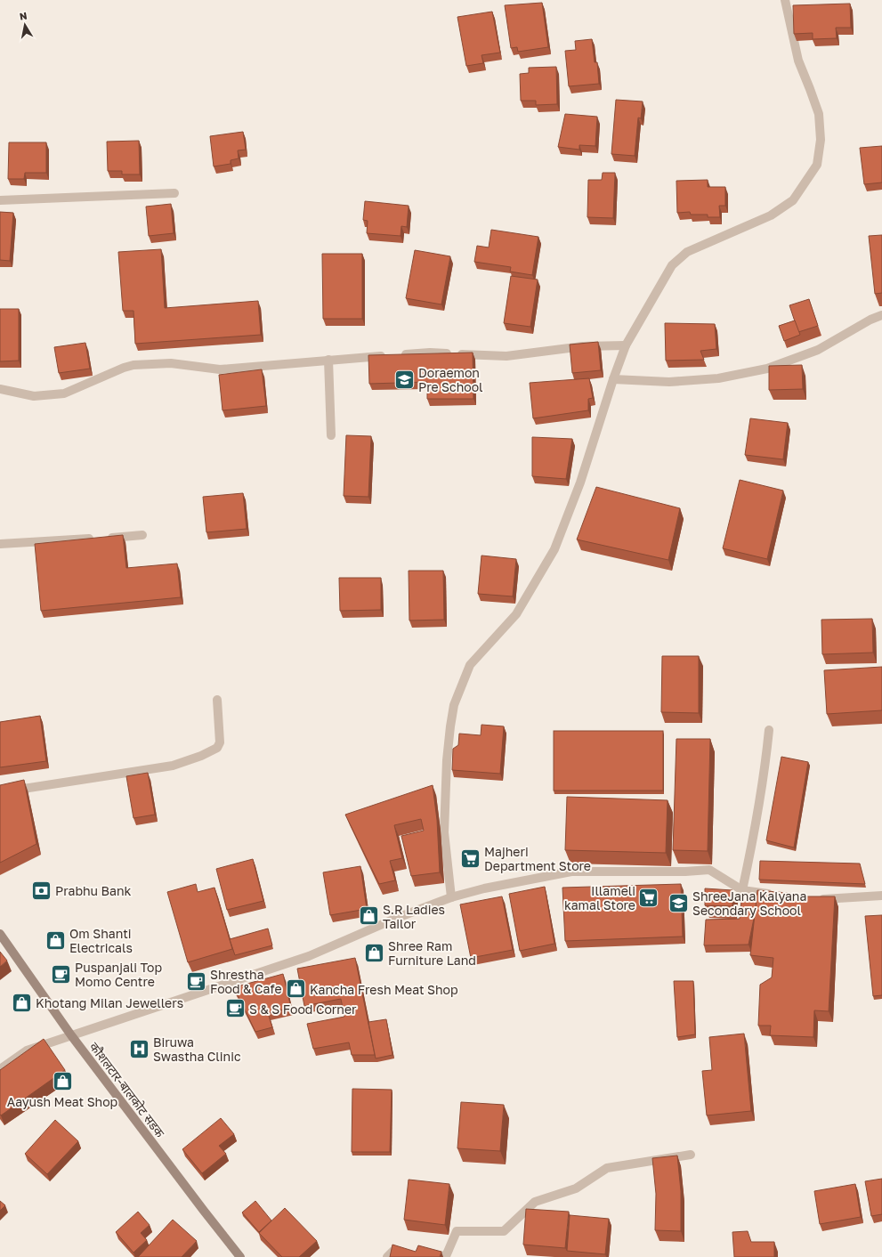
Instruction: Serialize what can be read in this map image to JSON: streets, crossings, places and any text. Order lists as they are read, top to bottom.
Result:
{
  "streets": {
    "main road": ["कौशलटार-बालकोट सडक"]
  },
  "places": {
    "school or university": ["Doraemon Pre School", "ShreeJana Kalyana Secondary School"],
    "supermarket": ["Majheri Department Store", "Illameli kamal Store"],
    "bank": ["Prabhu Bank"],
    "shop": [
      "S.R Ladies Tailor",
      "Om Shanti Electricals",
      "Shree Ram Furniture Land",
      "Kancha Fresh Meat Shop",
      "Khotang Milan Jewellers",
      "Aayush Meat Shop"
    ],
    "cafe": ["Puspanjali Top Momo Centre", "Shrestha Food & Cafe", "S & S Food Corner"],
    "hospital": ["Biruwa Swastha Clinic"]
  },
  "north": "top"
}
